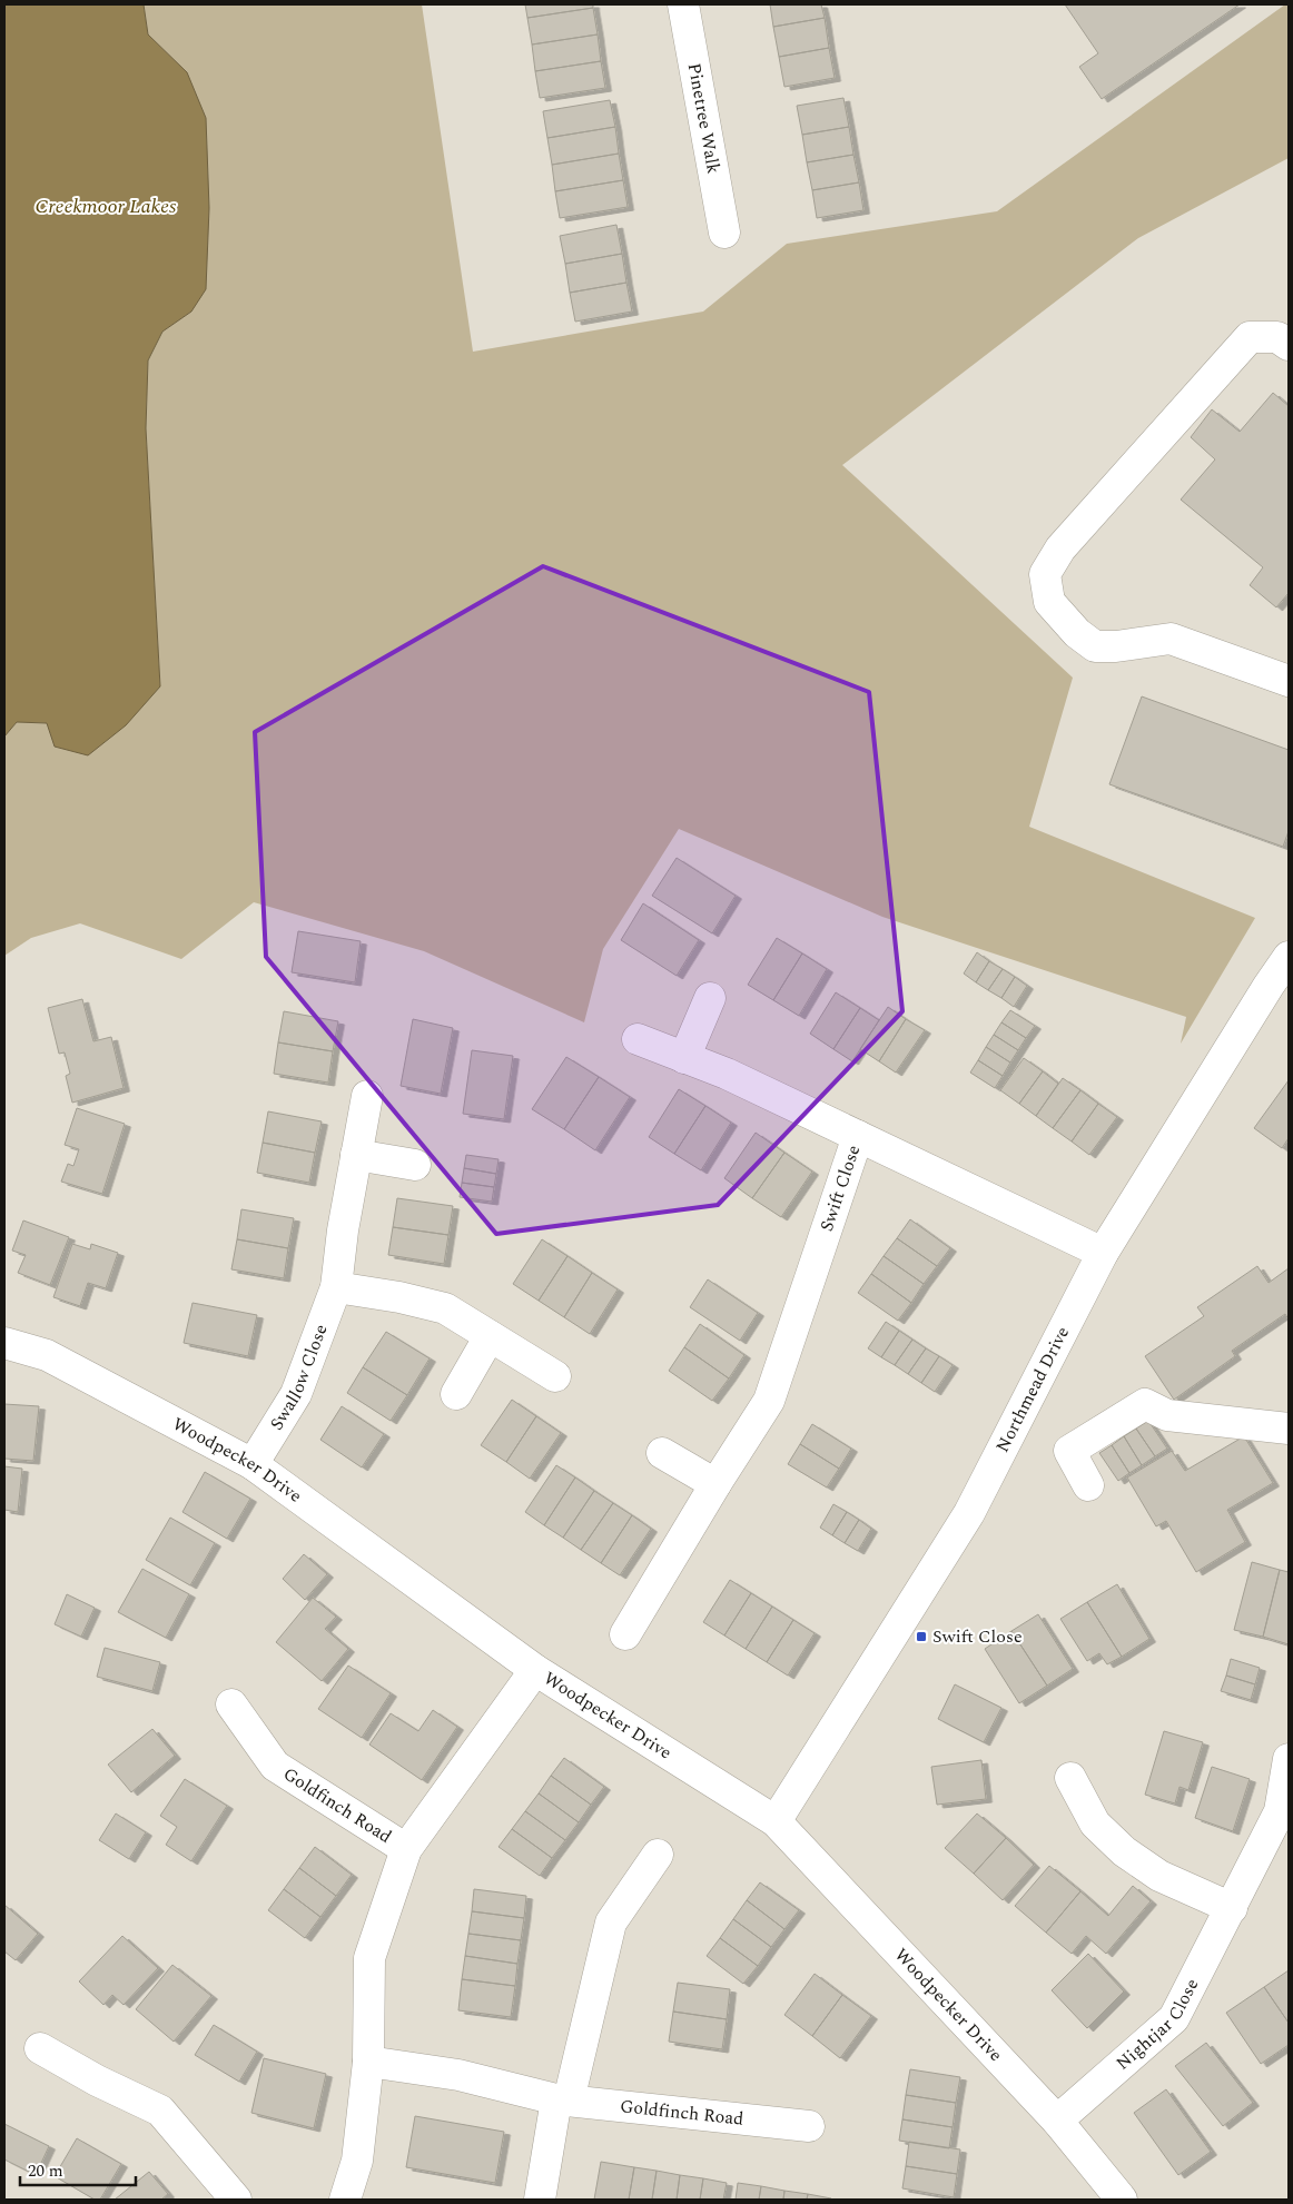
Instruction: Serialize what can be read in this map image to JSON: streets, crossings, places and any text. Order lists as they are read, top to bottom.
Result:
{
  "streets": {
    "street": [
      "Pinetree Walk",
      "Swift Close",
      "Swallow Close",
      "Northmead Drive",
      "Woodpecker Drive",
      "Goldfinch Road",
      "Nightjar Close"
    ]
  },
  "crossings": [
    ["Swift Close", "Northmead Drive"],
    ["Swallow Close", "Woodpecker Drive"],
    ["Northmead Drive", "Woodpecker Drive"],
    ["Woodpecker Drive", "Goldfinch Road"],
    ["Woodpecker Drive", "Nightjar Close"]
  ],
  "water": ["Creekmoor Lakes"],
  "places": {
    "transit": ["Swift Close"]
  },
  "scale_bar": "20 m"
}
